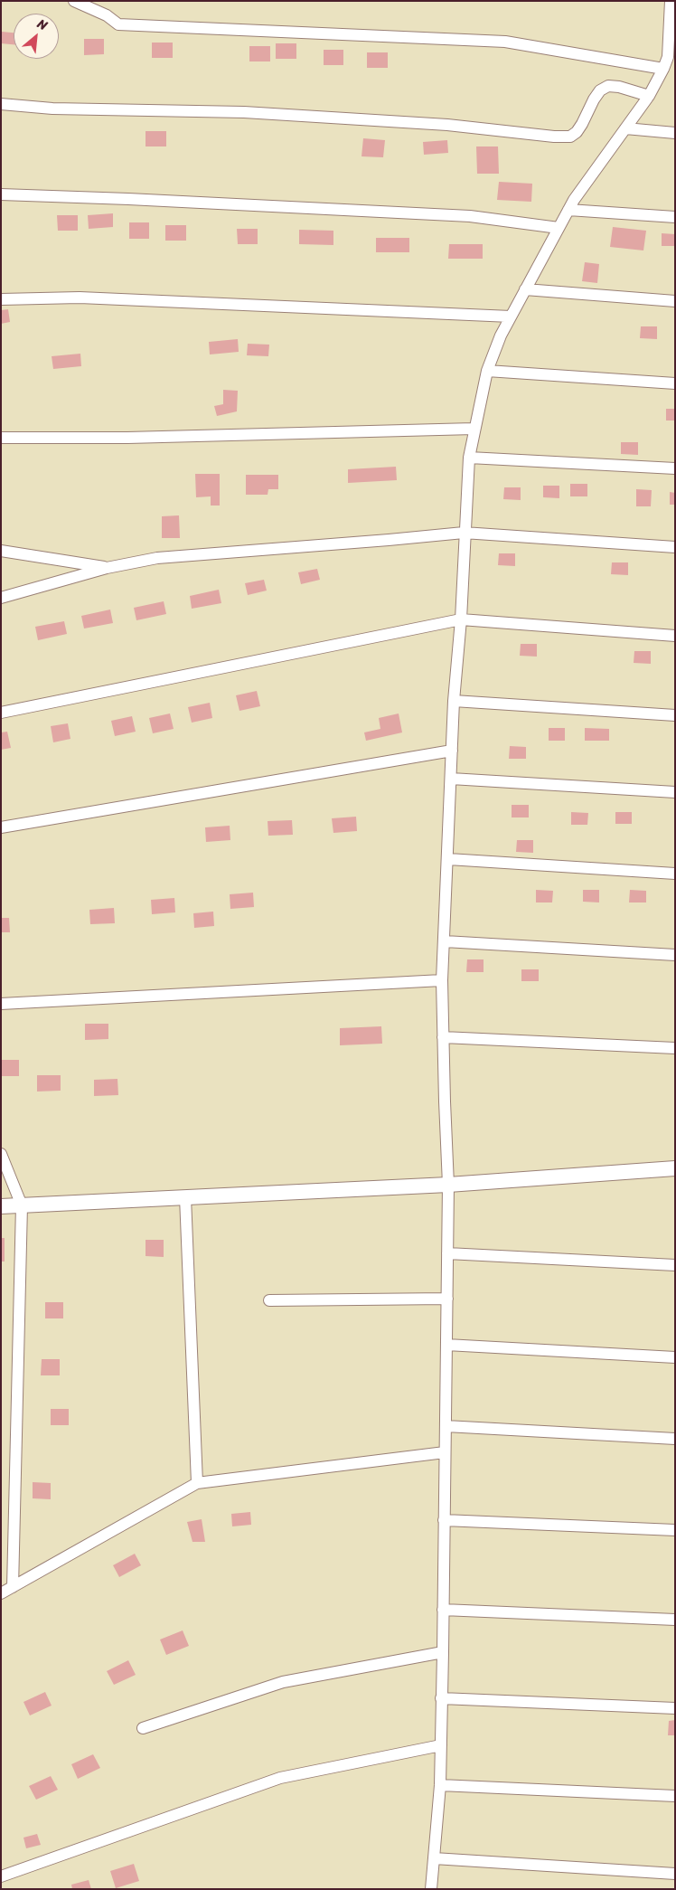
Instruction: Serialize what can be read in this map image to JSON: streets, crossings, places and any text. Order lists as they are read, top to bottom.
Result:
{
  "north": "top right"
}
